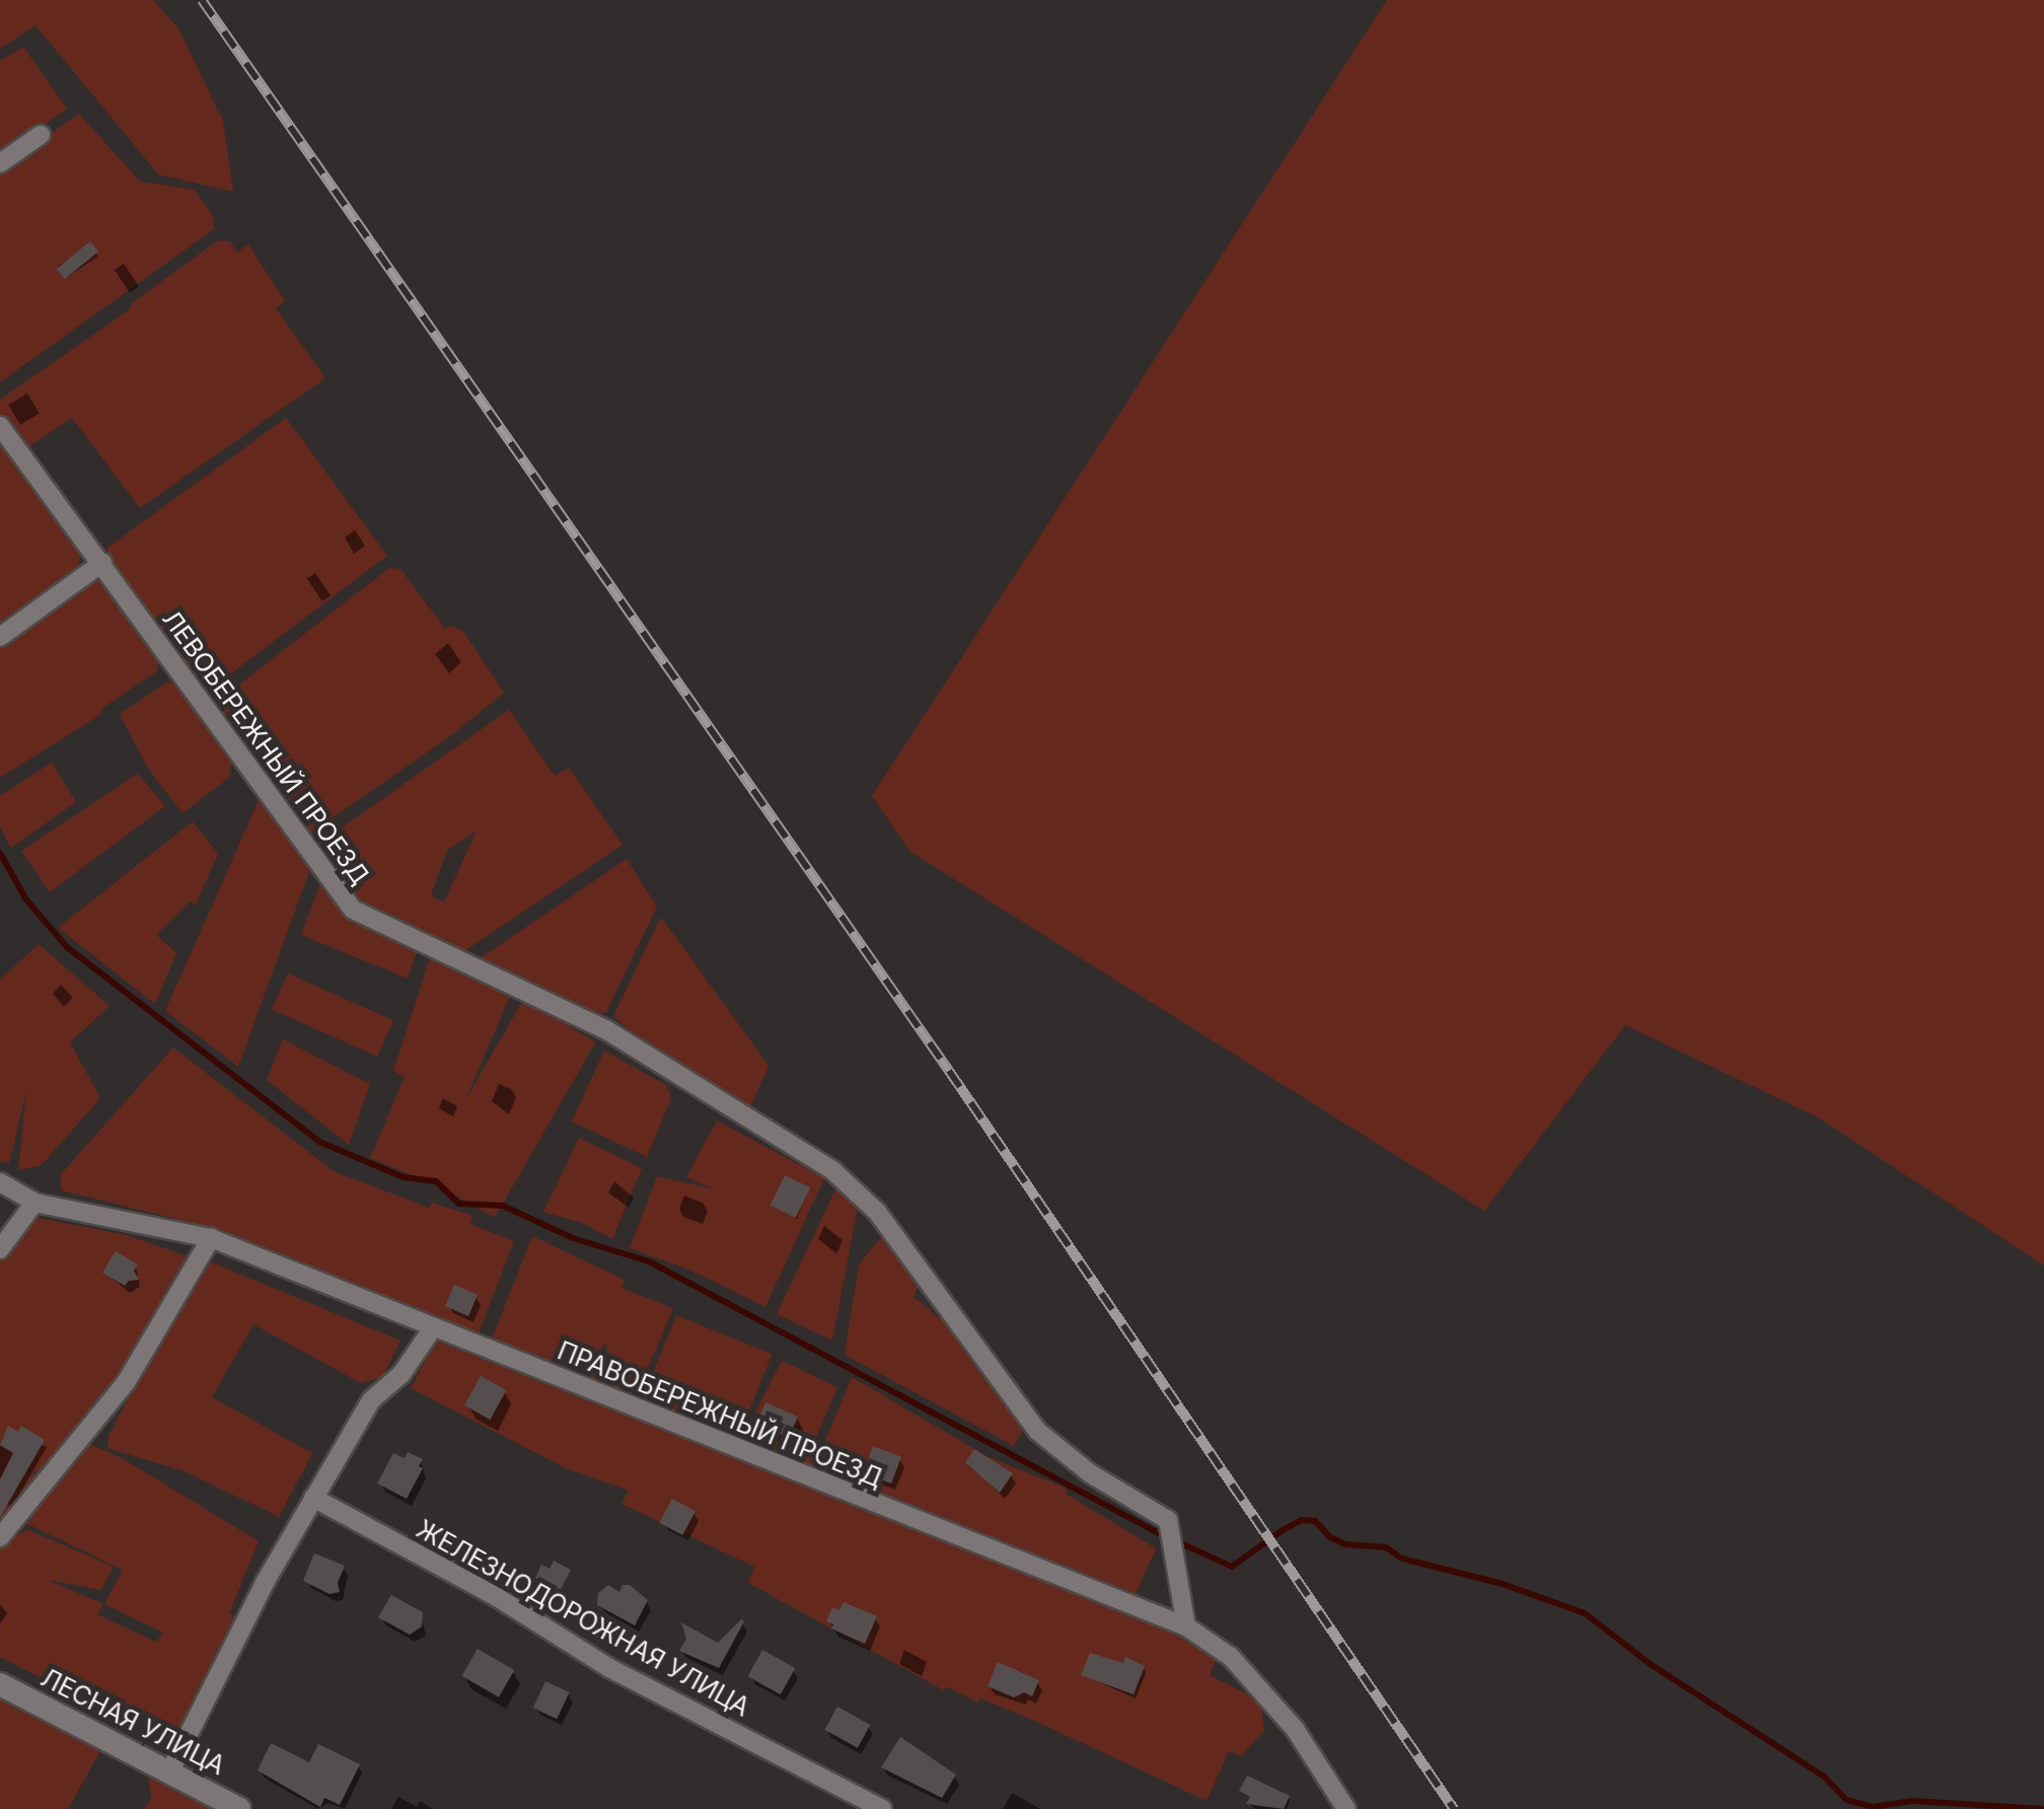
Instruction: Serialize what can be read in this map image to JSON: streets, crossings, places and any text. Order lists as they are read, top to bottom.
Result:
{
  "streets": {
    "street": [
      "ЛЕВОБЕРЕЖНЫЙ ПРОЕЗД",
      "ПРАВОБЕРЕЖНЫЙ ПРОЕЗД",
      "ЖЕЛЕЗНОДОРОЖНАЯ УЛИЦА",
      "ЛЕСНАЯ УЛИЦА"
    ]
  },
  "crossings": [
    ["ЛЕВОБЕРЕЖНЫЙ ПРОЕЗД", "ПРАВОБЕРЕЖНЫЙ ПРОЕЗД"]
  ]
}
